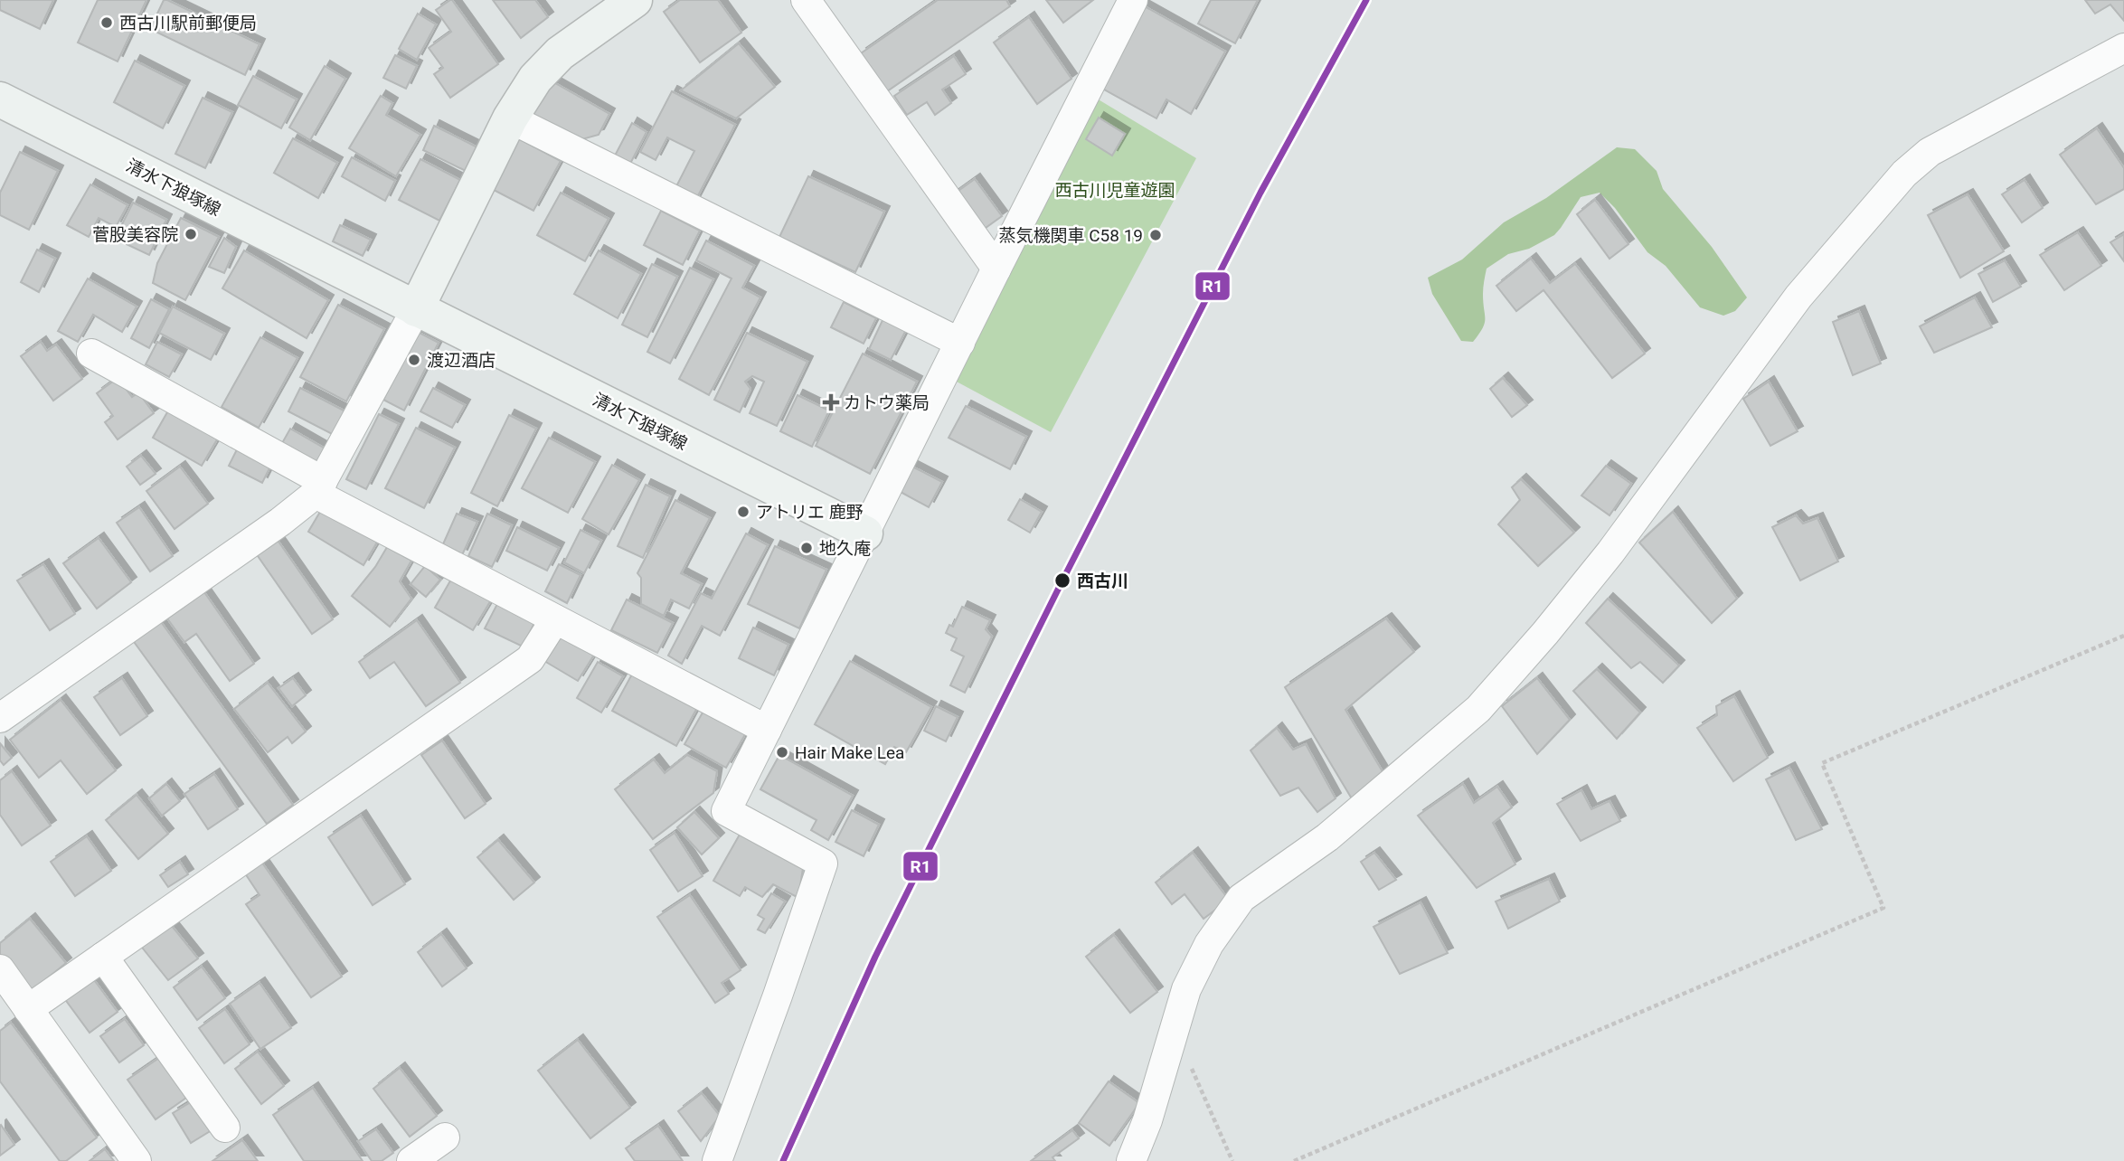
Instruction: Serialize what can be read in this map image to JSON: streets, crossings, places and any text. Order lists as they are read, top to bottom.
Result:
{
  "streets": {
    "main road": ["清水下狼塚線"]
  },
  "parks": ["西古川児童遊園"],
  "places": {
    "other": [
      "西古川駅前郵便局",
      "菅股美容院",
      "蒸気機関車 C58 19",
      "渡辺酒店",
      "アトリエ 鹿野",
      "地久庵",
      "西古川",
      "Hair Make Lea"
    ],
    "health": ["カトウ薬局"]
  },
  "lines": ["transit line R1"]
}
